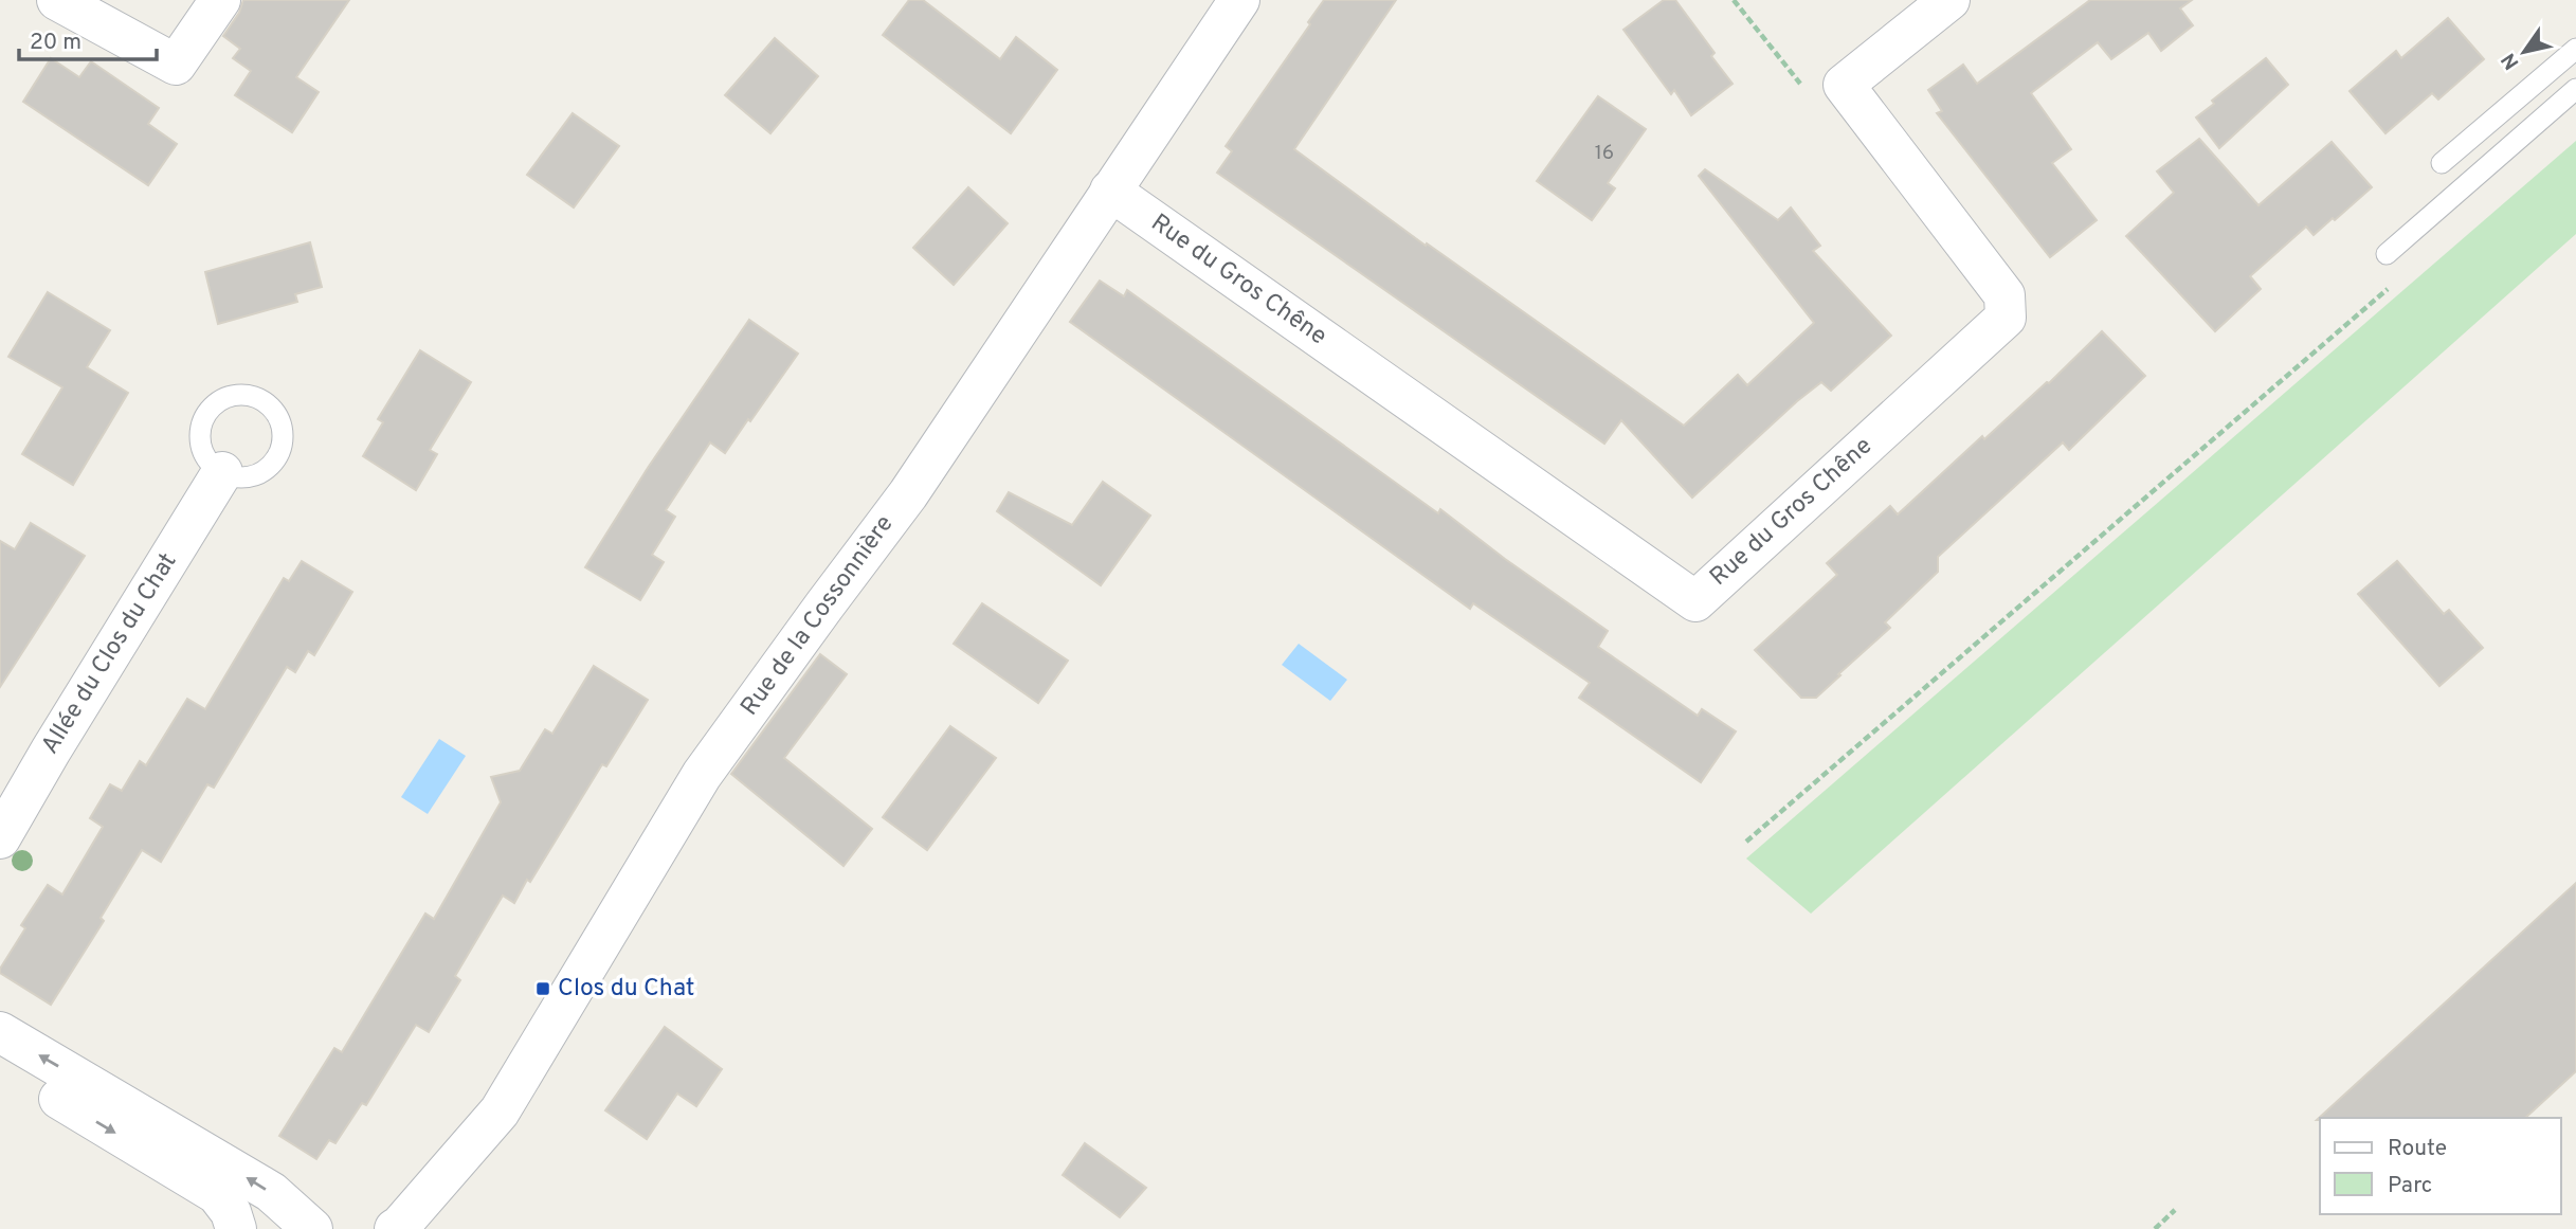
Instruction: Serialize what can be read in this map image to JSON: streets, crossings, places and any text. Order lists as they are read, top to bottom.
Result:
{
  "streets": {
    "street": ["Rue du Gros Chêne", "Rue de la Cossonnière", "Allée du Clos du Chat"]
  },
  "crossings": [
    ["Rue du Gros Chêne", "Rue de la Cossonnière"]
  ],
  "places": {
    "transit": ["Clos du Chat"]
  },
  "house_numbers": ["16"],
  "legend": ["Route", "Parc"],
  "scale_bar": "20 m",
  "north": "bottom left"
}
